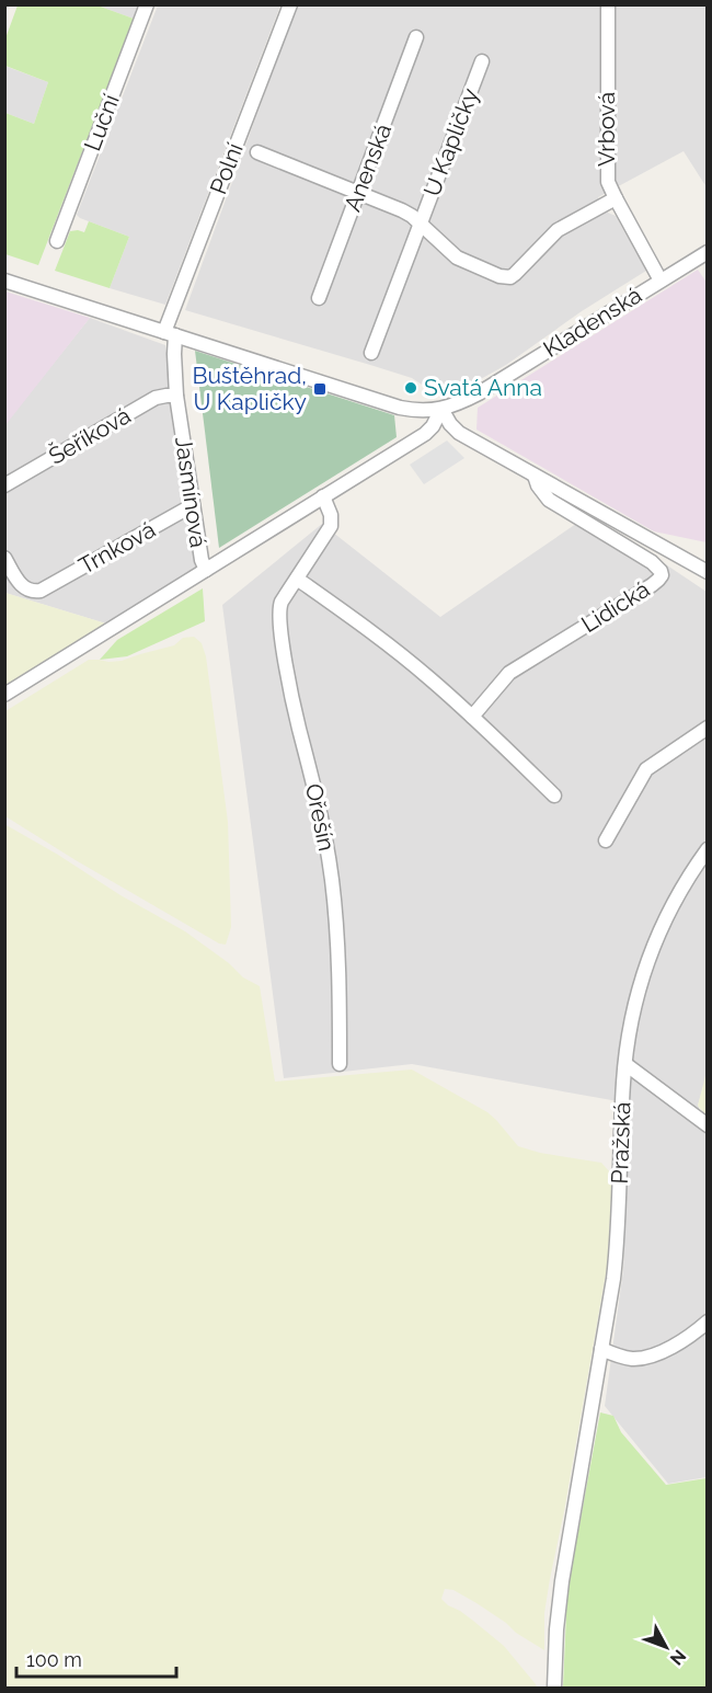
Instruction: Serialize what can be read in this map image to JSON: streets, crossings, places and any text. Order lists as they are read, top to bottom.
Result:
{
  "streets": {
    "street": [
      "Luční",
      "Vrbová",
      "U Kapličky",
      "Anenská",
      "Polní",
      "Kladenská",
      "Šeříková",
      "Jasmínová",
      "Trnková",
      "Lidická",
      "Ořešín",
      "Pražská"
    ]
  },
  "crossings": [
    ["Vrbová", "U Kapličky"],
    ["Vrbová", "Kladenská"],
    ["U Kapličky", "Anenská"],
    ["Polní", "Jasmínová"],
    ["Kladenská", "Lidická"],
    ["Šeříková", "Jasmínová"],
    ["Jasmínová", "Trnková"]
  ],
  "places": {
    "other": ["Svatá Anna"],
    "transit": ["Buštěhrad, U Kapličky"]
  },
  "scale_bar": "100 m",
  "north": "bottom right"
}
